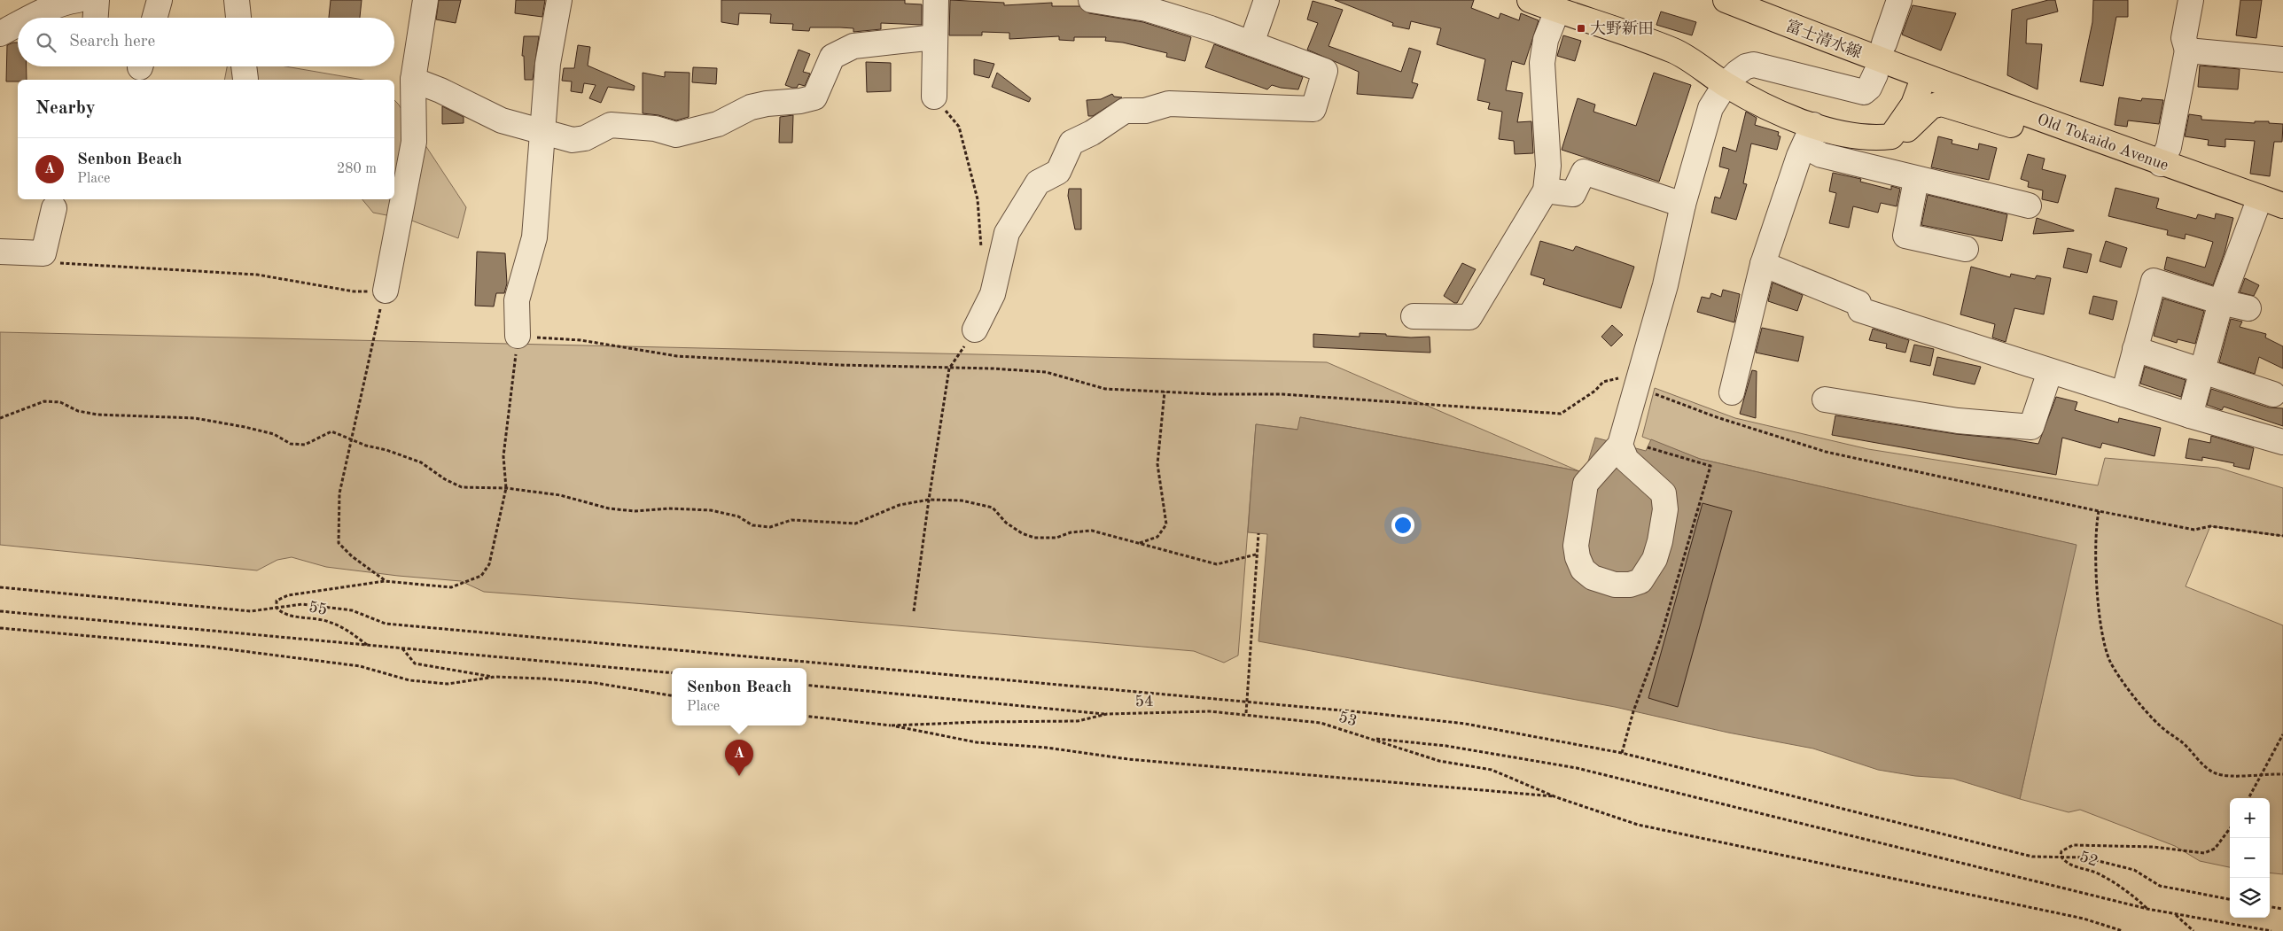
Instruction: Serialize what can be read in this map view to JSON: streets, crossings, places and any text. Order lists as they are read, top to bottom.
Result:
{
  "streets": {
    "main road": ["富士清水線", "Old Tokaido Avenue"],
    "path": [
      "55",
      "54",
      "53",
      "52"
    ]
  },
  "crossings": [
    ["富士清水線", "Old Tokaido Avenue"],
    ["54", "53"]
  ],
  "places": {
    "transit": ["大野新田"]
  },
  "page": {
    "search": "Search here",
    "heading": "Nearby",
    "list": [
      {
        "mark": "A",
        "name": "Senbon Beach",
        "note": "Place",
        "value": "280 m"
      }
    ],
    "popup": ["Senbon Beach", "Place"],
    "pins": "A",
    "map_buttons": ["+", "−"]
  }
}
